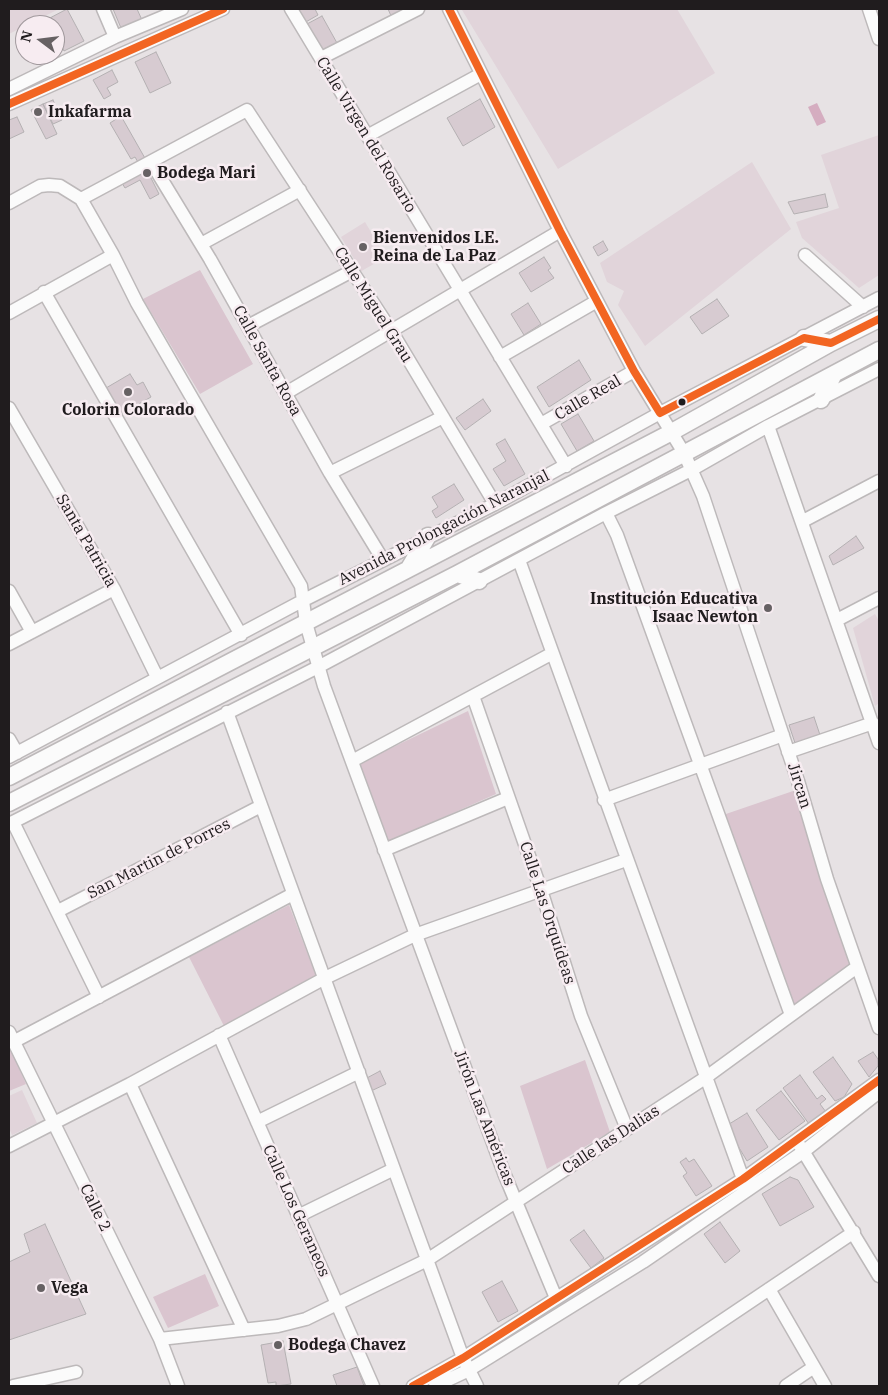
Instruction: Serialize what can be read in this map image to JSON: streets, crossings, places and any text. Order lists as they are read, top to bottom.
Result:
{
  "streets": {
    "main road": ["Avenida Prolongación Naranjal"],
    "street": [
      "Calle Virgen del Rosario",
      "Calle Miguel Grau",
      "Calle Santa Rosa",
      "Calle Real",
      "Santa Patricia",
      "Jircan",
      "San Martin de Porres",
      "Calle Las Orquídeas",
      "Jirón Las Américas",
      "Calle las Dalias",
      "Calle 2",
      "Calle Los Geraneos"
    ]
  },
  "crossings": [
    ["Calle Virgen del Rosario", "Calle Real"],
    ["Calle Virgen del Rosario", "Avenida Prolongación Naranjal"],
    ["Calle Miguel Grau", "Calle Santa Rosa"],
    ["Calle Miguel Grau", "Avenida Prolongación Naranjal"],
    ["Calle Santa Rosa", "Avenida Prolongación Naranjal"],
    ["Calle Real", "Jircan"],
    ["Avenida Prolongación Naranjal", "Santa Patricia"],
    ["Avenida Prolongación Naranjal", "Jircan"],
    ["Avenida Prolongación Naranjal", "Jirón Las Américas"],
    ["Jircan", "Calle las Dalias"],
    ["Calle Las Orquídeas", "Calle las Dalias"],
    ["Jirón Las Américas", "Calle las Dalias"],
    ["Calle las Dalias", "Calle 2"],
    ["Calle las Dalias", "Calle Los Geraneos"]
  ],
  "places": [
    "Inkafarma",
    "Bodega Mari",
    "Bienvenidos LE. Reina de La Paz",
    "Colorin Colorado",
    "Institución Educativa Isaac Newton",
    "Vega",
    "Bodega Chavez"
  ],
  "north": "left"
}
